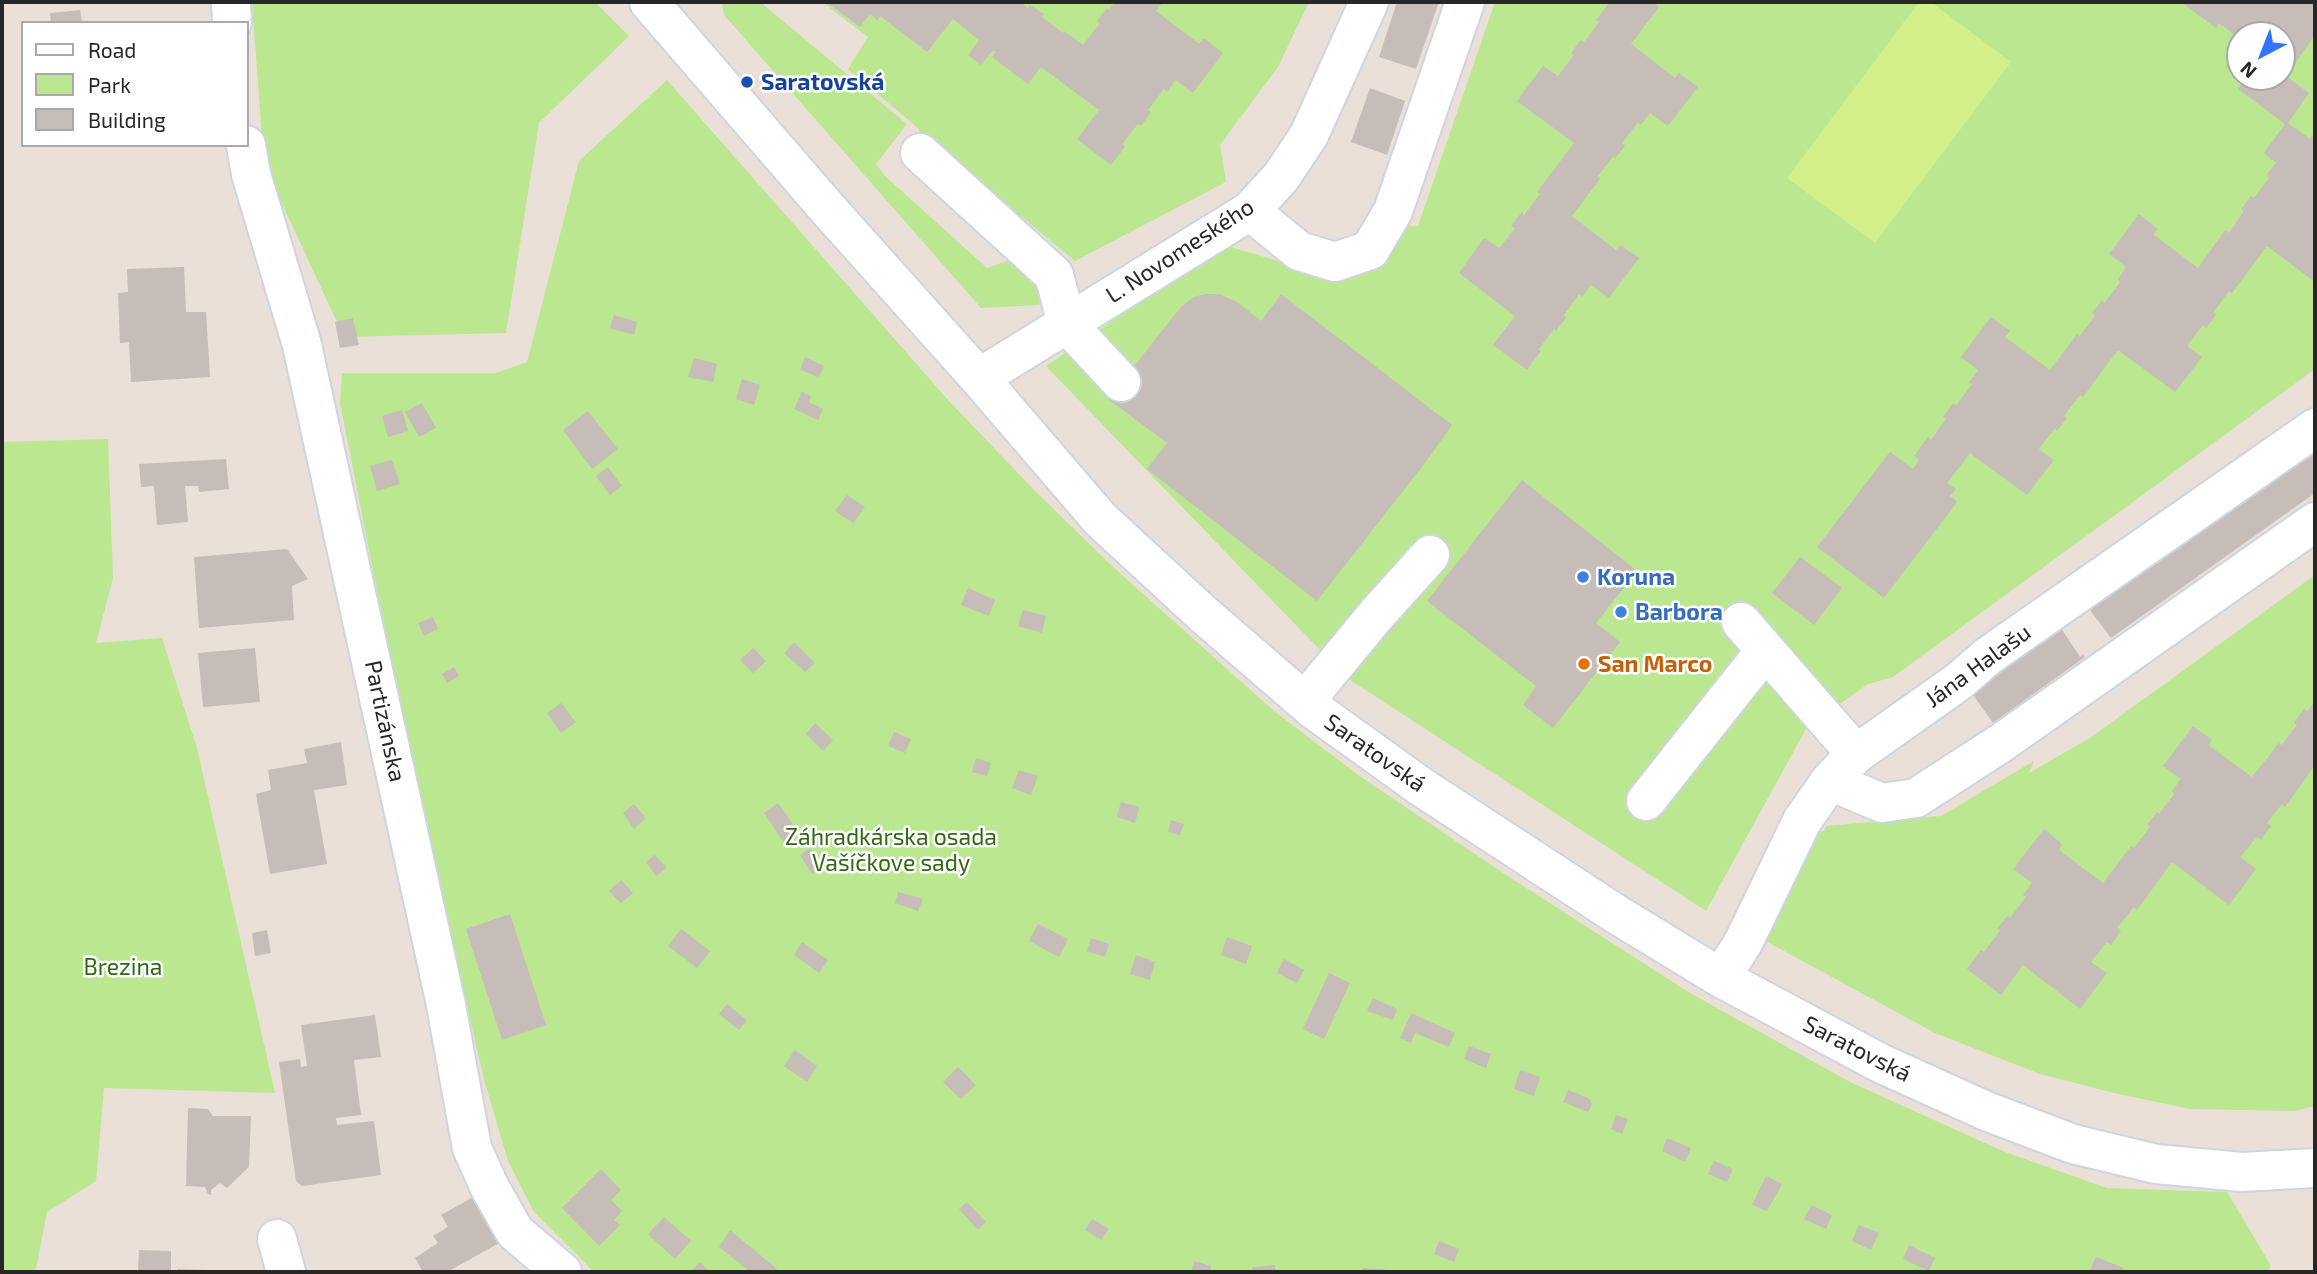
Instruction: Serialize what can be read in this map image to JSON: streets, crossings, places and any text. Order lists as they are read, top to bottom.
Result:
{
  "streets": {
    "street": [
      "L. Novomeského",
      "Jána Halašu",
      "Partizánska",
      "Saratovská"
    ]
  },
  "crossings": [
    ["L. Novomeského", "Saratovská"],
    ["Jána Halašu", "Saratovská"]
  ],
  "parks": ["Záhradkárska osada Vašíčkove sady", "Brezina"],
  "places": [
    "Saratovská",
    "Koruna",
    "Barbora",
    "San Marco"
  ],
  "legend": ["Road", "Park", "Building"],
  "north": "bottom left"
}
